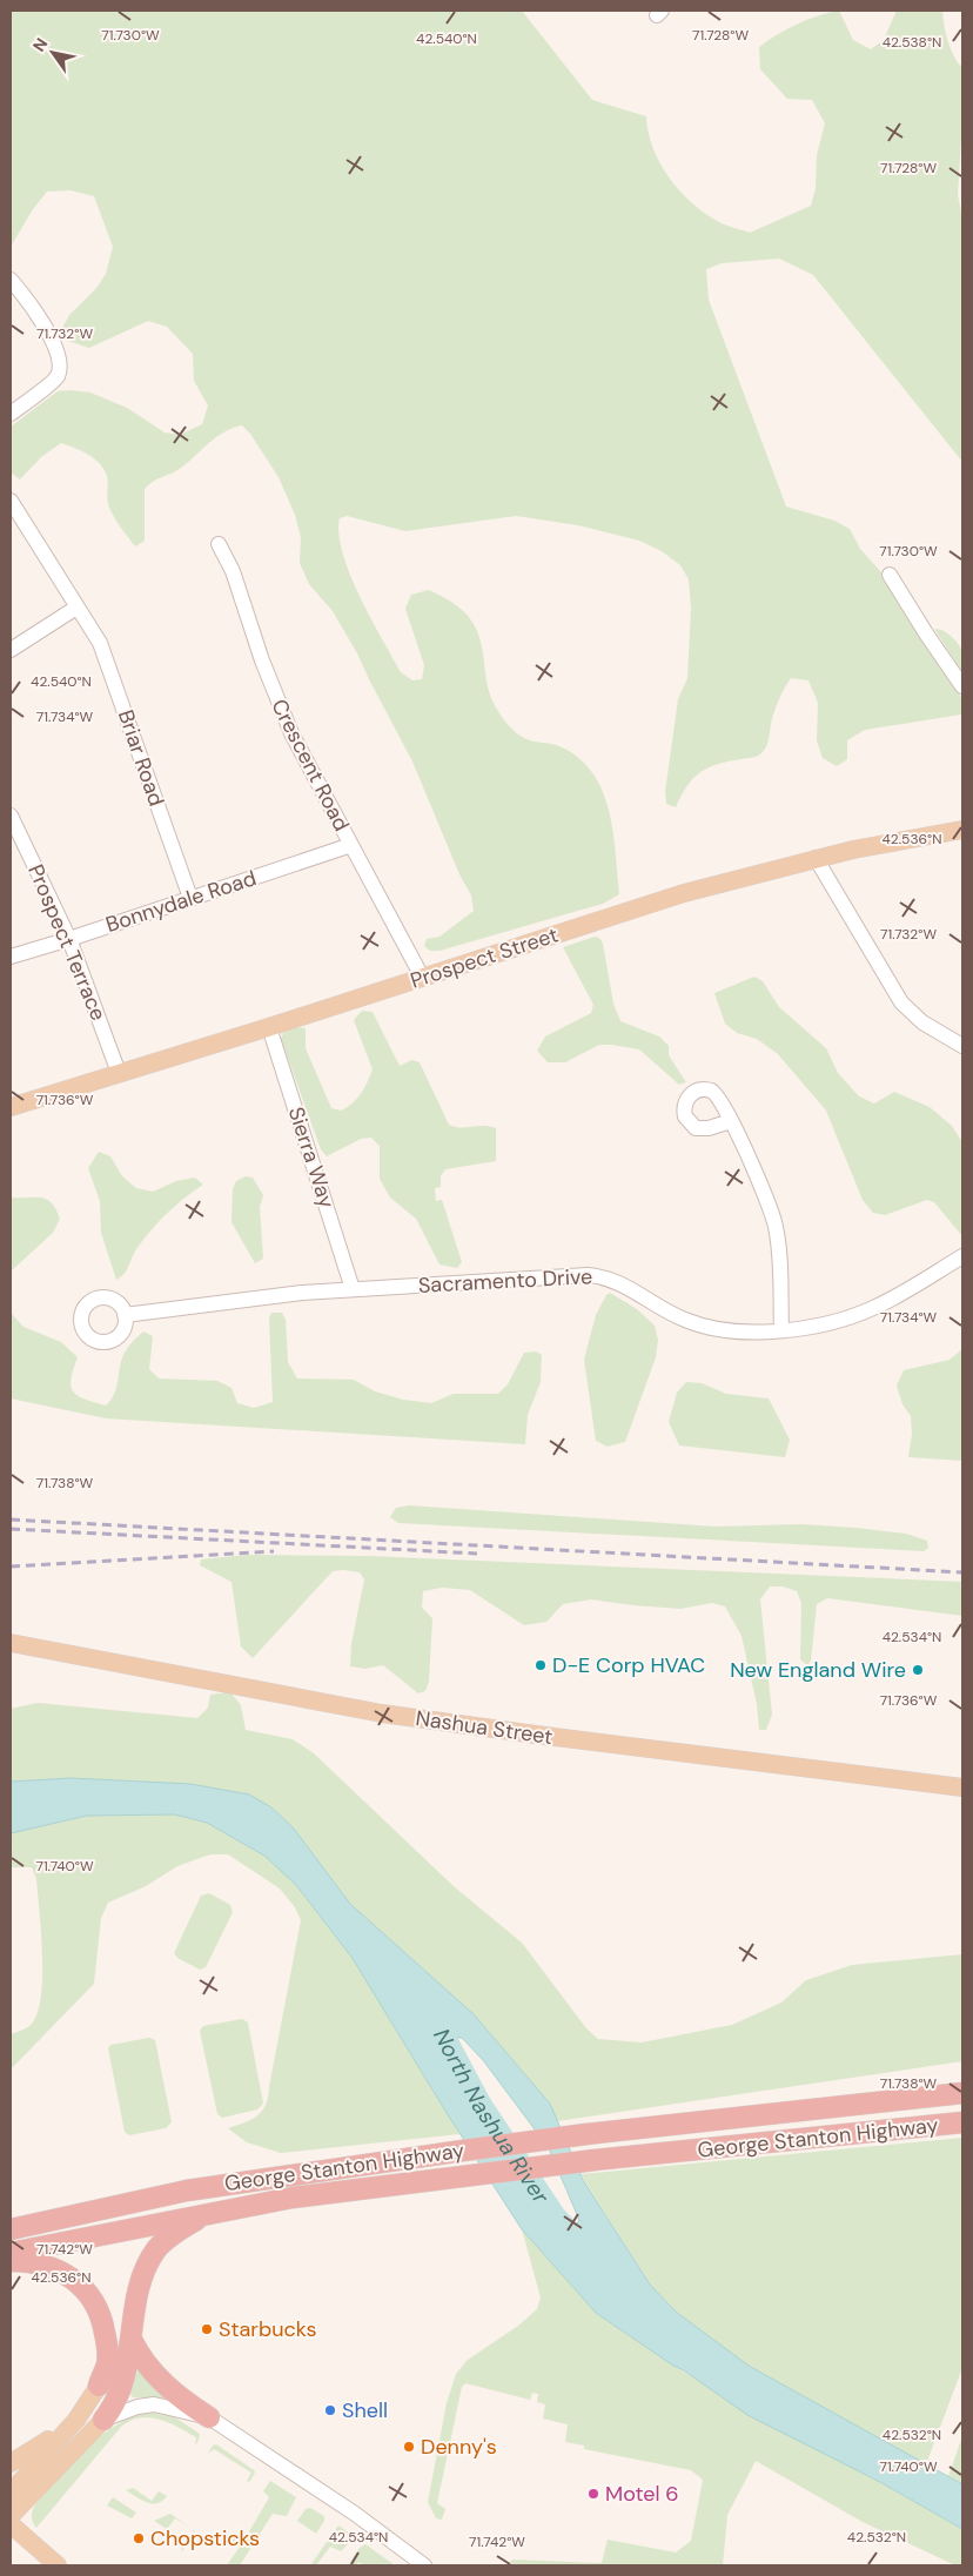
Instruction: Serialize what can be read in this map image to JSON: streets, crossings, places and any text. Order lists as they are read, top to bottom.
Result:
{
  "streets": {
    "highway": ["George Stanton Highway"],
    "main road": ["Prospect Street", "Nashua Street"],
    "street": [
      "Briar Road",
      "Crescent Road",
      "Bonnydale Road",
      "Prospect Terrace",
      "Sierra Way",
      "Sacramento Drive"
    ]
  },
  "crossings": [
    ["Briar Road", "Bonnydale Road"],
    ["Crescent Road", "Bonnydale Road"],
    ["Crescent Road", "Prospect Street"],
    ["Bonnydale Road", "Prospect Terrace"],
    ["Prospect Terrace", "Prospect Street"],
    ["Prospect Street", "Sierra Way"],
    ["Sierra Way", "Sacramento Drive"]
  ],
  "water": ["North Nashua River"],
  "places": [
    "D-E Corp HVAC",
    "New England Wire",
    "Starbucks",
    "Shell",
    "Denny's",
    "Motel 6",
    "Chopsticks"
  ],
  "north": "top left",
  "coordinates": [
    "71.730°W",
    "71.728°W",
    "42.540°N",
    "42.538°N",
    "71.732°W",
    "71.734°W",
    "42.536°N",
    "71.736°W",
    "71.738°W",
    "42.534°N",
    "71.740°W",
    "71.742°W",
    "42.532°N"
  ]
}
